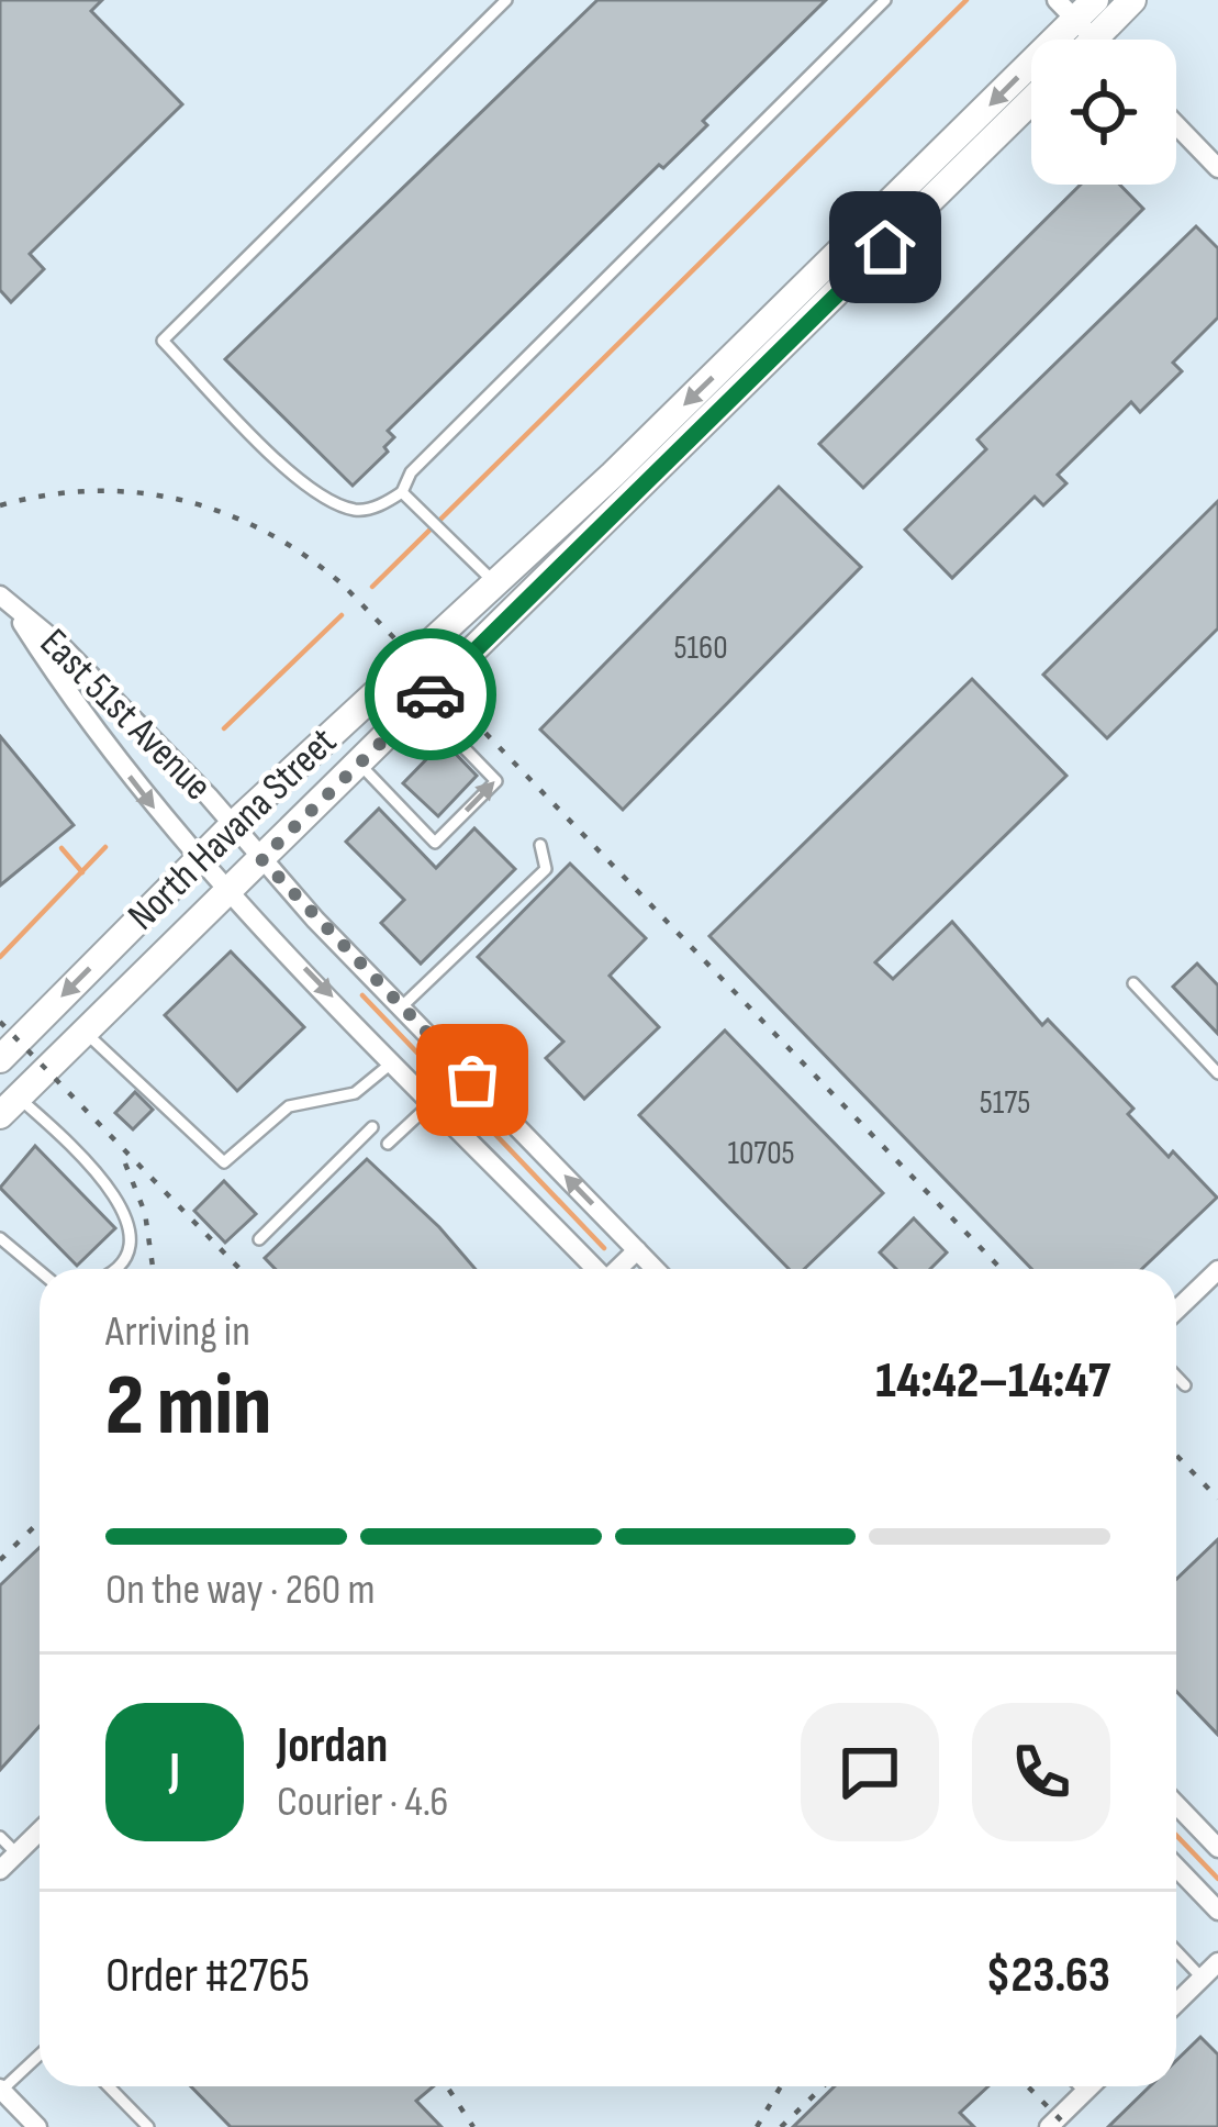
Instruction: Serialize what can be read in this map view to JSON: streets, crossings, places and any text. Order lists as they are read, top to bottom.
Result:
{
  "streets": {
    "main road": ["North Havana Street"],
    "street": ["East 51st Avenue"]
  },
  "crossings": [
    ["East 51st Avenue", "North Havana Street"]
  ],
  "house_numbers": ["5160", "5175", "10705"],
  "page": {
    "heading": ["2 min", "Arriving in", "14:42–14:47"],
    "panel": [
      "Jordan",
      "Courier · 4.6",
      "Order #2765",
      "$23.63"
    ],
    "bar": "On the way · 260 m",
    "round": "J"
  }
}
